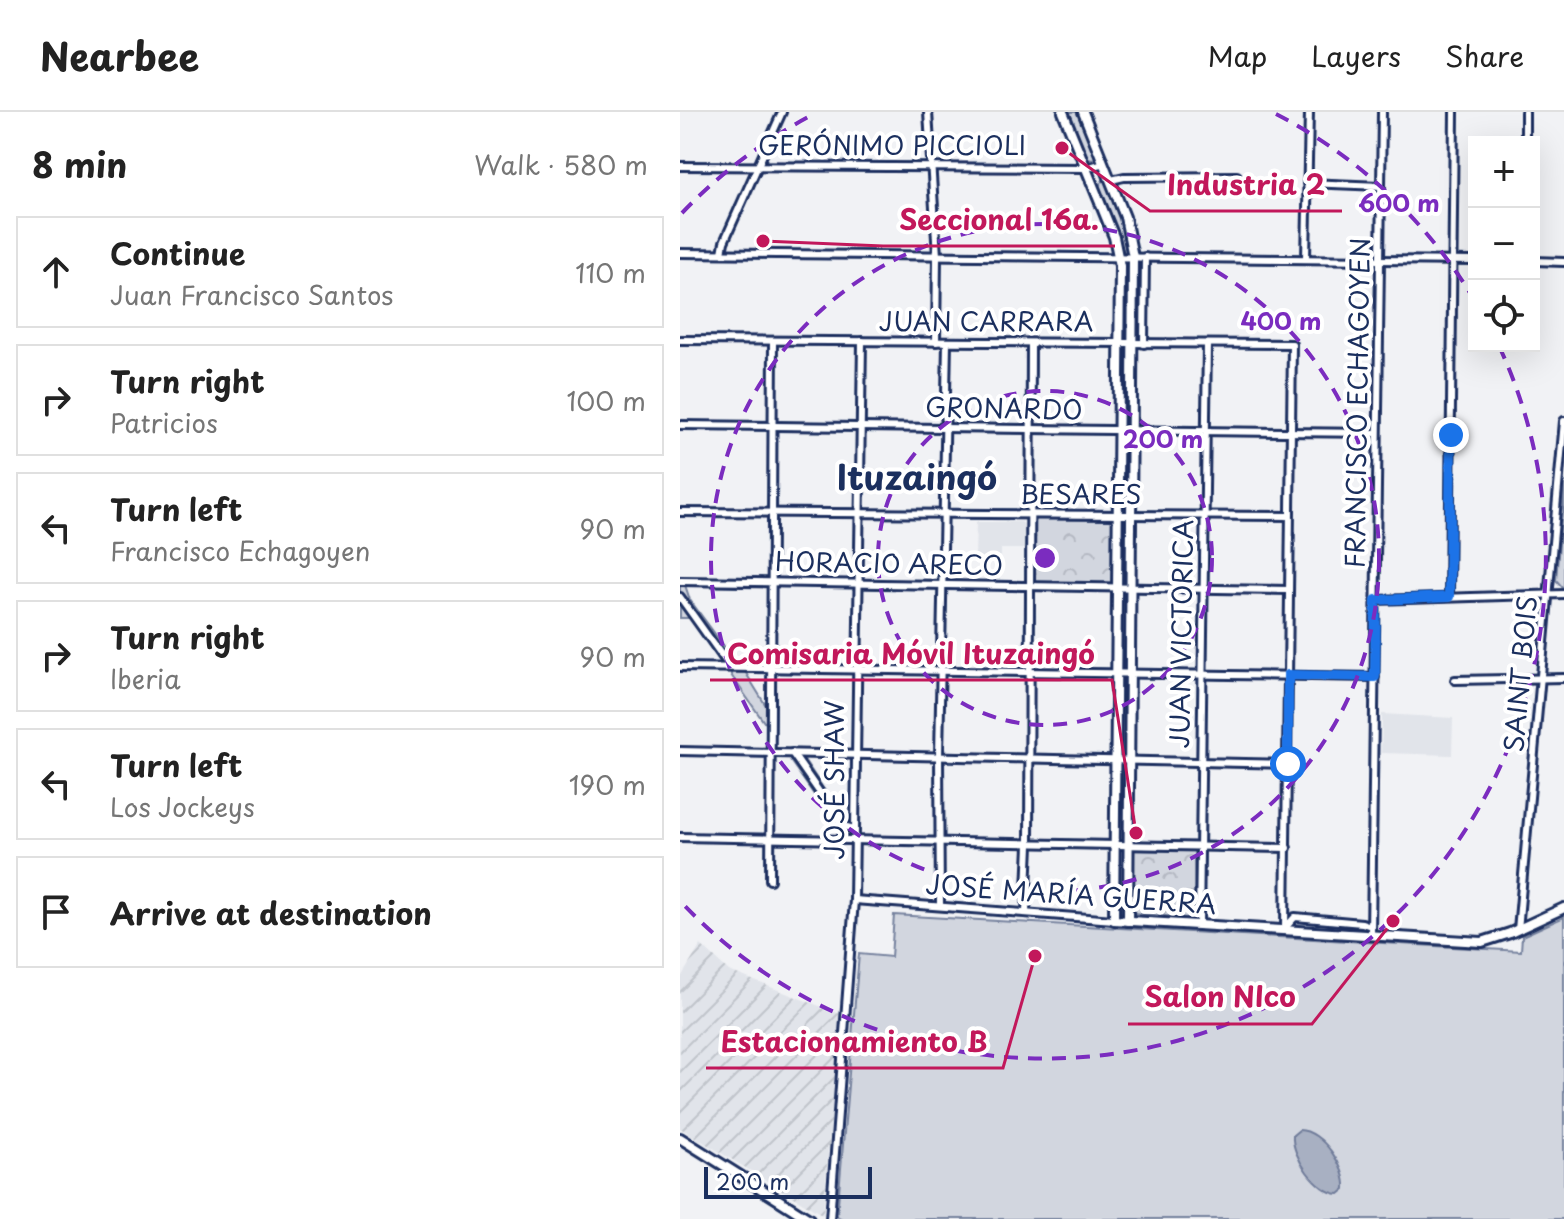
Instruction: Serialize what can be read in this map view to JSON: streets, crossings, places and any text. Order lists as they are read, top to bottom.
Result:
{
  "streets": {
    "street": [
      "GERÓNIMO PICCIOLI",
      "JUAN CARRARA",
      "FRANCISCO ECHAGOYEN",
      "GRONARDO",
      "BESARES",
      "HORACIO ARECO",
      "JUAN VICTORICA",
      "SAINT BOIS",
      "JOSÉ SHAW",
      "JOSÉ MARÍA GUERRA"
    ]
  },
  "crossings": [
    ["JUAN CARRARA", "GRONARDO"],
    ["JUAN CARRARA", "JUAN VICTORICA"],
    ["JUAN CARRARA", "JOSÉ SHAW"],
    ["FRANCISCO ECHAGOYEN", "GRONARDO"],
    ["FRANCISCO ECHAGOYEN", "JOSÉ MARÍA GUERRA"],
    ["GRONARDO", "JUAN VICTORICA"],
    ["GRONARDO", "JOSÉ SHAW"],
    ["BESARES", "JUAN VICTORICA"],
    ["BESARES", "JOSÉ SHAW"],
    ["HORACIO ARECO", "JUAN VICTORICA"],
    ["HORACIO ARECO", "JOSÉ SHAW"],
    ["JUAN VICTORICA", "JOSÉ MARÍA GUERRA"],
    ["SAINT BOIS", "JOSÉ MARÍA GUERRA"],
    ["JOSÉ SHAW", "JOSÉ MARÍA GUERRA"]
  ],
  "districts": ["Ituzaingó"],
  "places": [
    "Industria 2",
    "Seccional 16a.",
    "Comisaria Móvil Ituzaingó",
    "Salon NIco",
    "Estacionamiento B"
  ],
  "scale_bar": "200 m",
  "page": {
    "header": "Nearbee",
    "nav": ["Map", "Layers", "Share"],
    "heading": ["8 min", "Walk · 580 m"],
    "map_buttons": ["+", "−"],
    "list": [
      ["Continue", "Juan Francisco Santos", "110 m"],
      ["Turn right", "Patricios", "100 m"],
      ["Turn left", "Francisco Echagoyen", "90 m"],
      ["Turn right", "Iberia", "90 m"],
      ["Turn left", "Los Jockeys", "190 m"],
      "Arrive at destination"
    ],
    "scale": "200 m"
  },
  "rings": ["600 m", "400 m", "200 m"]
}
